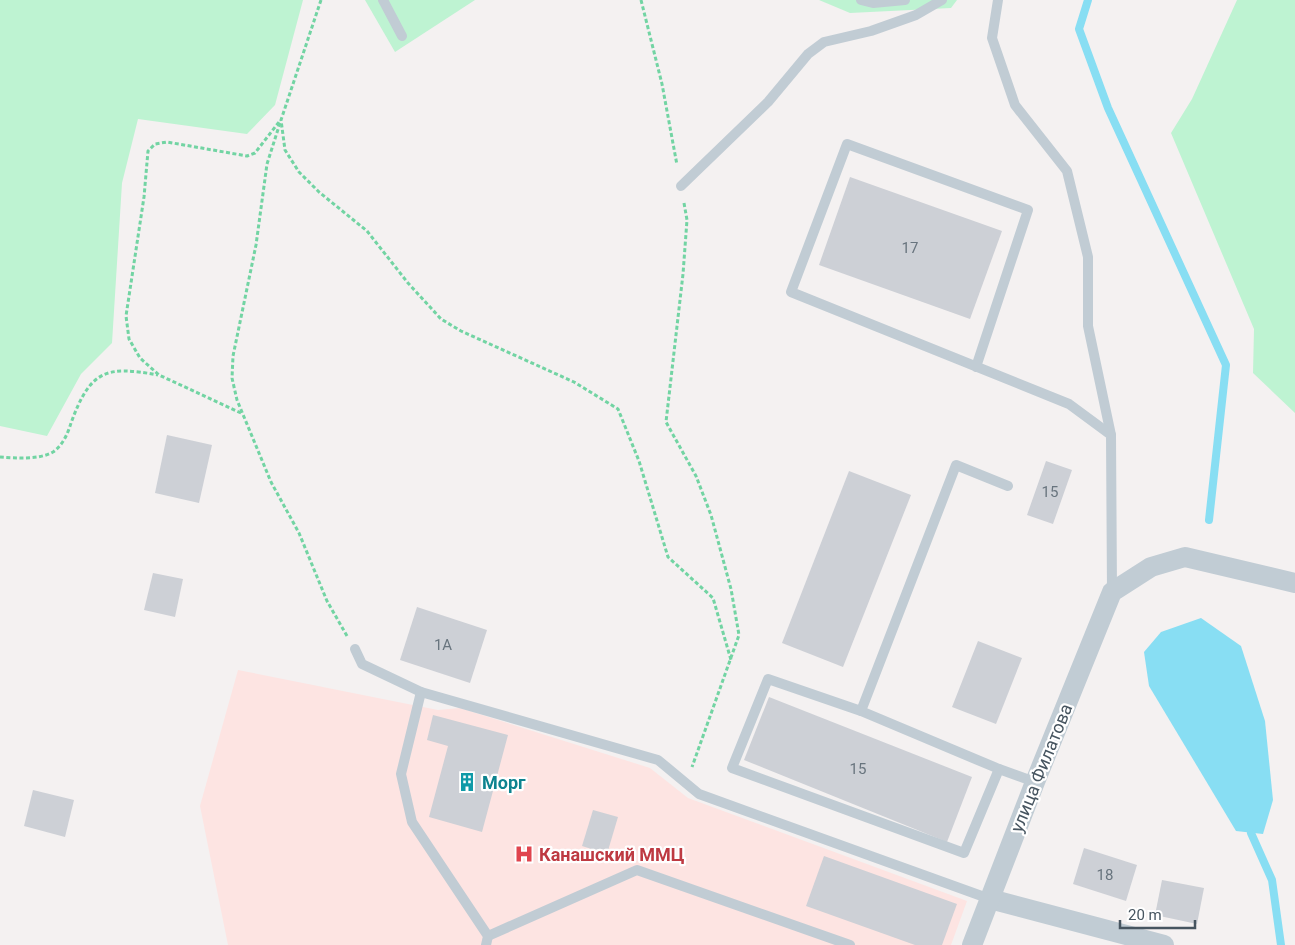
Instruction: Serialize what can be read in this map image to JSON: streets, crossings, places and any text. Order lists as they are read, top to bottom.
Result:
{
  "streets": {
    "street": ["улица Филатова"]
  },
  "places": {
    "building": ["Морг"],
    "hospital": ["Канашский ММЦ"]
  },
  "house_numbers": [
    "17",
    "15",
    "1А",
    "15",
    "18"
  ],
  "scale_bar": "20 m"
}
